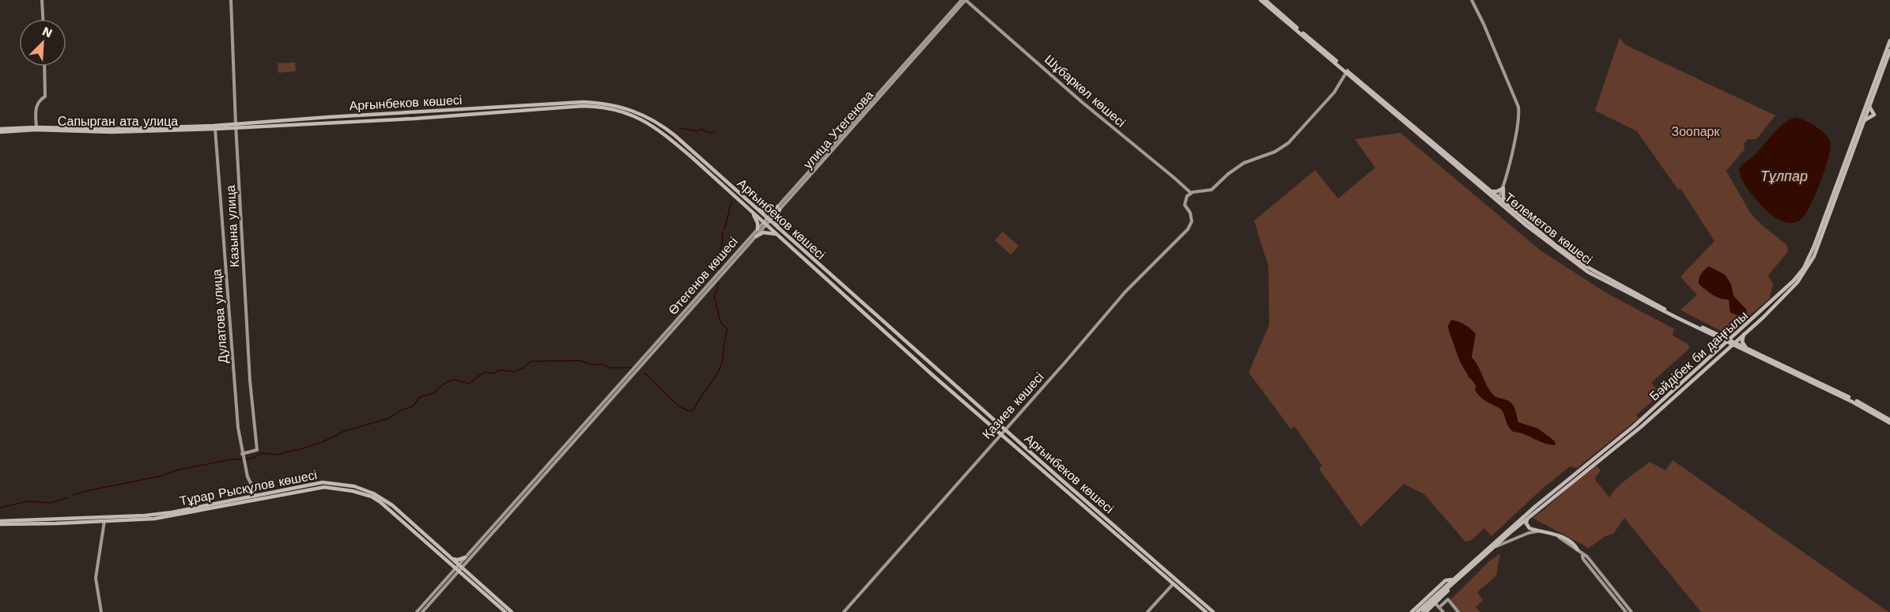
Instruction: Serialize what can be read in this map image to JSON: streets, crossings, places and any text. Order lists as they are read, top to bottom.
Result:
{
  "streets": {
    "main road": [
      "Арғынбеков көшесі",
      "Сапырган ата улица",
      "Төлеметов көшесі",
      "Бәйдібек би даңғылы",
      "Тұрар Рыскұлов көшесі"
    ],
    "street": [
      "Шұбаркөл көшесі",
      "улица Утегенова",
      "Казына улица",
      "Өтегенов көшесі",
      "Дулатова улица",
      "Қазиев көшесі"
    ]
  },
  "crossings": [
    ["Шұбаркөл көшесі", "улица Утегенова"],
    ["Шұбаркөл көшесі", "Қазиев көшесі"],
    ["Арғынбеков көшесі", "Сапырган ата улица"],
    ["Арғынбеков көшесі", "улица Утегенова"],
    ["Арғынбеков көшесі", "Казына улица"],
    ["Арғынбеков көшесі", "Өтегенов көшесі"],
    ["Арғынбеков көшесі", "Қазиев көшесі"],
    ["Сапырган ата улица", "Казына улица"],
    ["Сапырган ата улица", "Дулатова улица"],
    ["улица Утегенова", "Өтегенов көшесі"],
    ["Казына улица", "Дулатова улица"],
    ["Төлеметов көшесі", "Бәйдібек би даңғылы"],
    ["Өтегенов көшесі", "Тұрар Рыскұлов көшесі"],
    ["Дулатова улица", "Тұрар Рыскұлов көшесі"]
  ],
  "water": ["Тұлпар"],
  "parks": ["Зоопарк"],
  "north": "top right"
}
